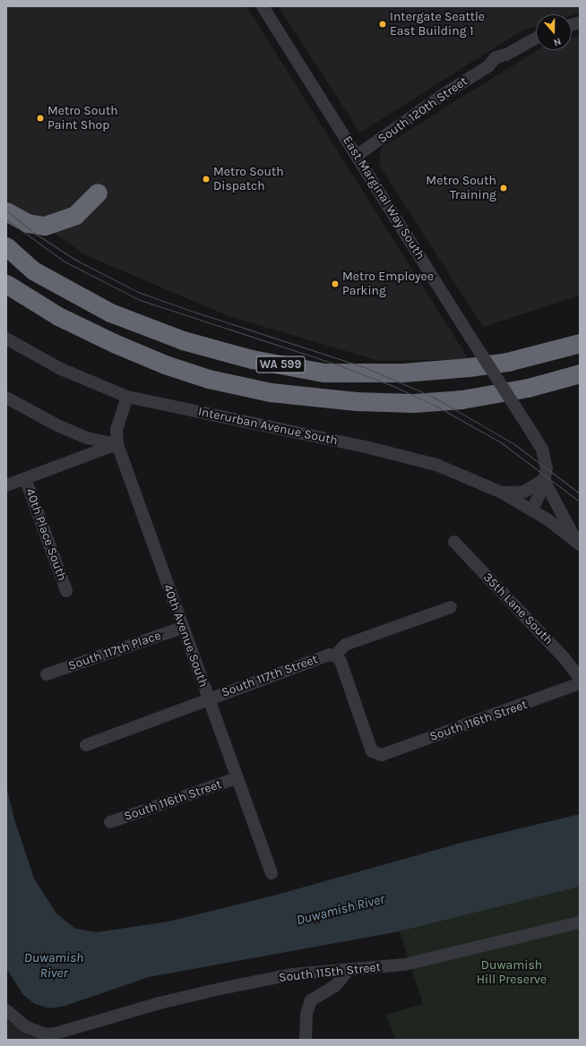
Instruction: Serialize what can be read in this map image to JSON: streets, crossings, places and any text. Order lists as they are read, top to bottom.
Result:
{
  "streets": {
    "highway": ["WA 599"],
    "street": [
      "South 120th Street",
      "East Marginal Way South",
      "Interurban Avenue South",
      "40th Place South",
      "35th Lane South",
      "40th Avenue South",
      "South 117th Place",
      "South 117th Street",
      "South 116th Street",
      "South 115th Street"
    ]
  },
  "crossings": [
    ["South 120th Street", "East Marginal Way South"],
    ["East Marginal Way South", "Interurban Avenue South"],
    ["Interurban Avenue South", "40th Avenue South"],
    ["40th Avenue South", "South 117th Place"],
    ["40th Avenue South", "South 117th Street"],
    ["40th Avenue South", "South 116th Street"],
    ["South 117th Street", "South 116th Street"]
  ],
  "water": ["Duwamish River"],
  "parks": ["Duwamish Hill Preserve"],
  "places": [
    "Intergate Seattle East Building 1",
    "Metro South Paint Shop",
    "Metro South Dispatch",
    "Metro South Training",
    "Metro Employee Parking"
  ],
  "north": "bottom"
}
